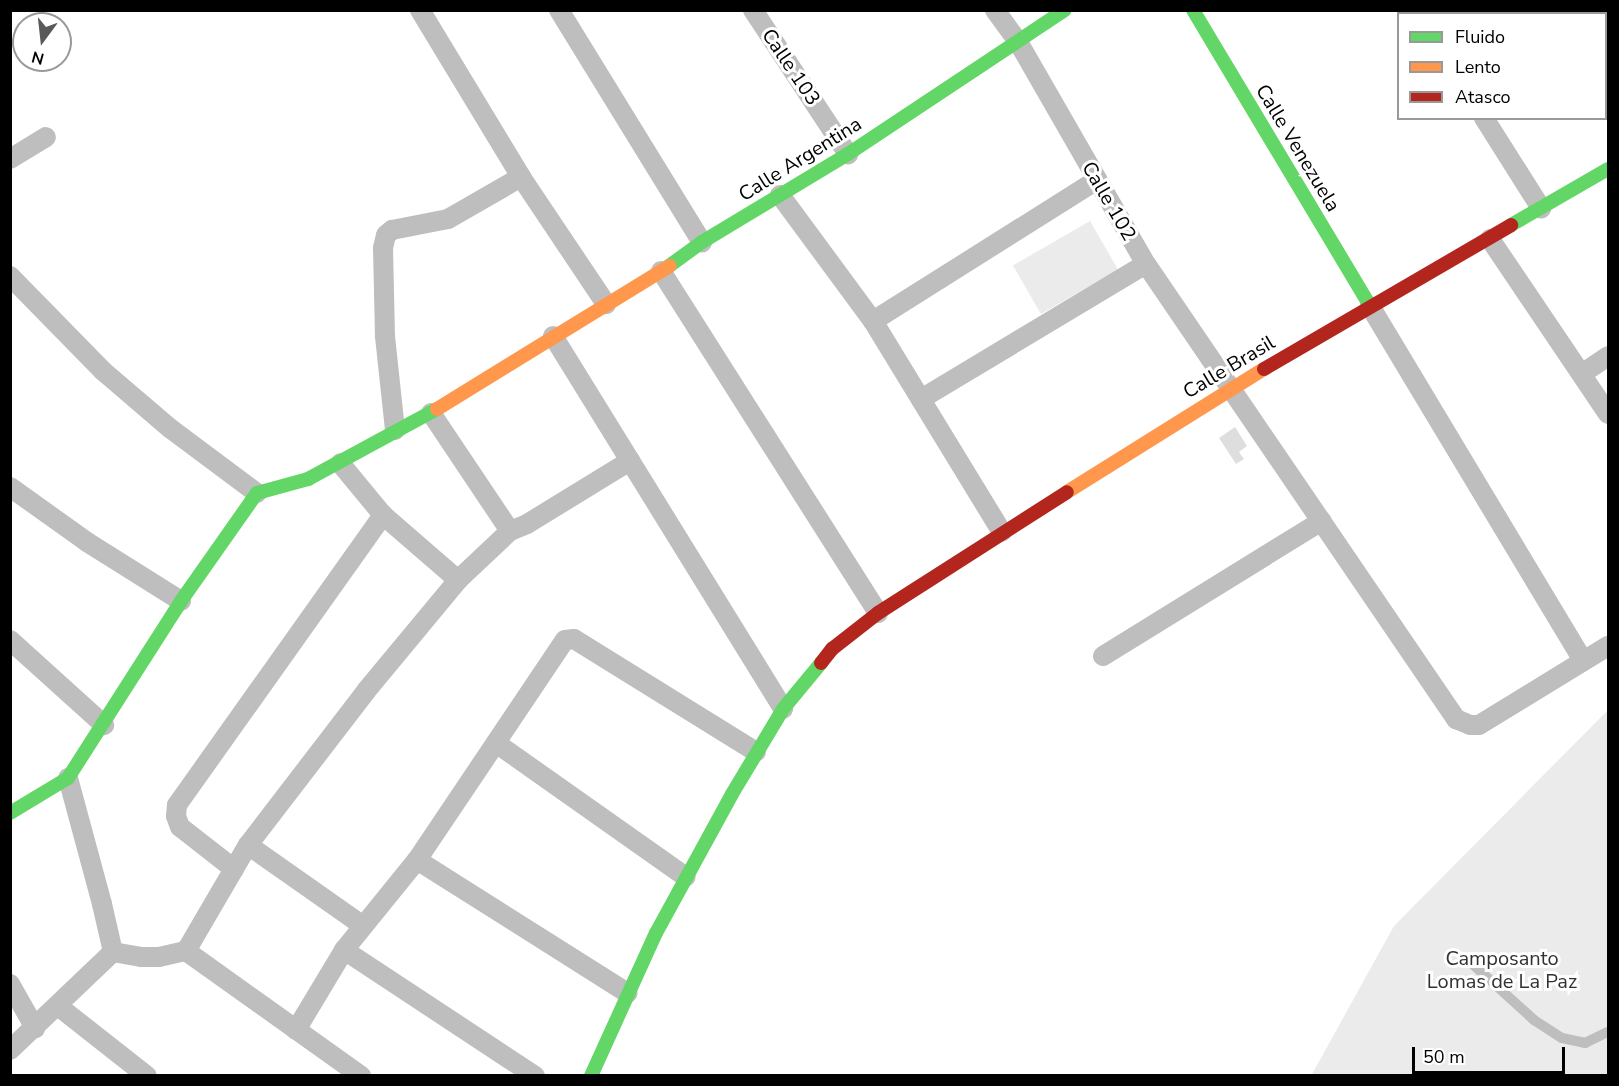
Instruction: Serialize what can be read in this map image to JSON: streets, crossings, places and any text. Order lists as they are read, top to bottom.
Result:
{
  "streets": {
    "street": [
      "Calle 103",
      "Calle Venezuela",
      "Calle Argentina",
      "Calle 102",
      "Calle Brasil"
    ]
  },
  "crossings": [
    ["Calle 103", "Calle Argentina"],
    ["Calle Venezuela", "Calle Brasil"],
    ["Calle Argentina", "Calle 102"],
    ["Calle 102", "Calle Brasil"]
  ],
  "parks": ["Camposanto Lomas de La Paz"],
  "legend": ["Fluido", "Lento", "Atasco"],
  "scale_bar": "50 m",
  "north": "bottom"
}
